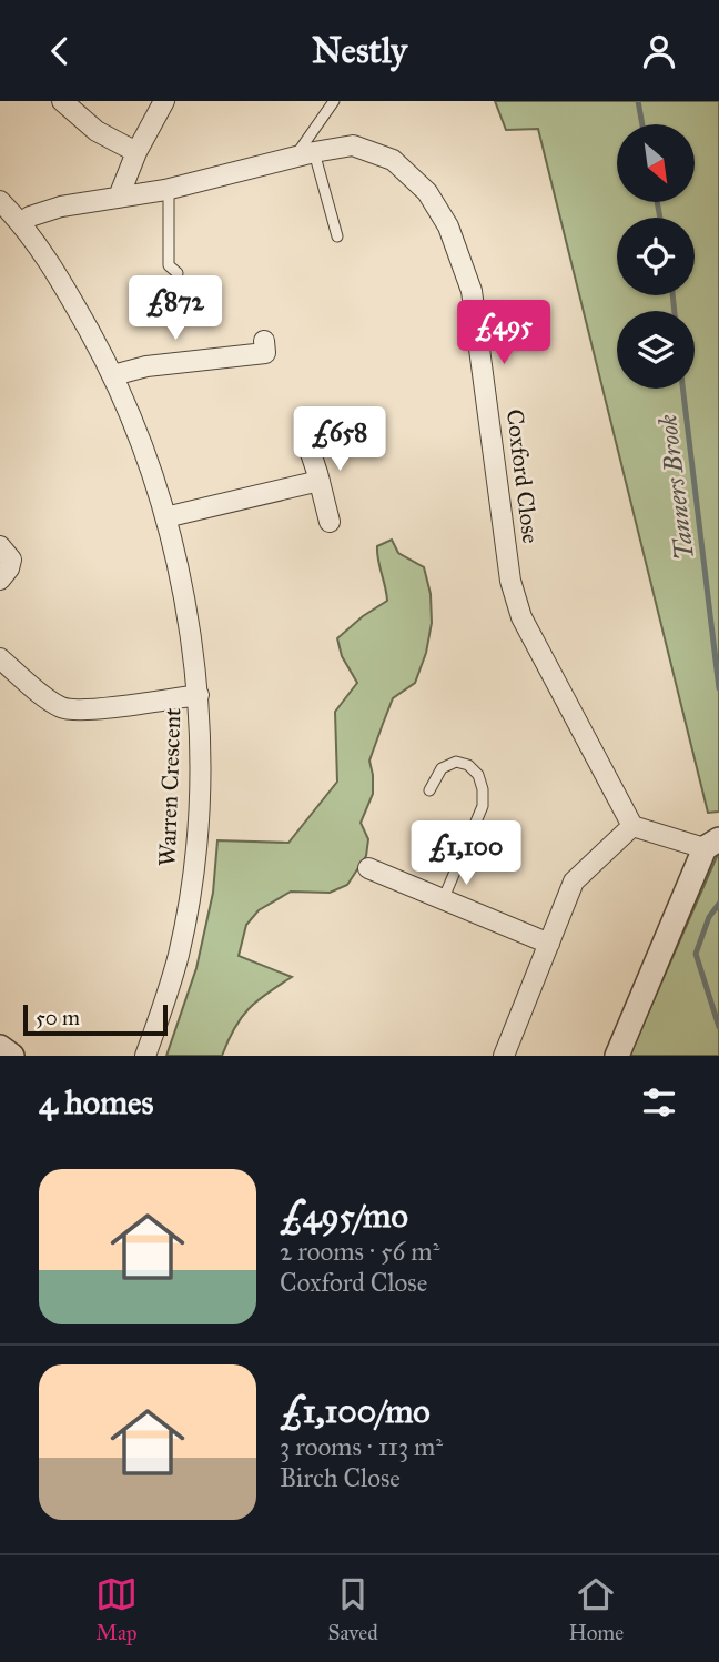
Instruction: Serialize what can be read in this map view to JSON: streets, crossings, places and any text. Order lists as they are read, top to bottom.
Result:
{
  "streets": {
    "street": ["Coxford Close", "Warren Crescent"]
  },
  "crossings": [
    ["Coxford Close", "Warren Crescent"]
  ],
  "water": ["Tanners Brook"],
  "scale_bar": "50 m",
  "north": "bottom right",
  "page": {
    "header": "Nestly",
    "price": [
      "£872",
      "£495",
      "£658",
      "£1,100"
    ],
    "scale": "50 m",
    "heading": "4 homes",
    "list": [
      {
        "name": "£495/mo",
        "note": "2 rooms · 56 m² · Coxford Close"
      },
      {
        "name": "£1,100/mo",
        "note": "3 rooms · 113 m² · Birch Close"
      }
    ],
    "tabs": ["Map", "Saved", "Home"]
  }
}
